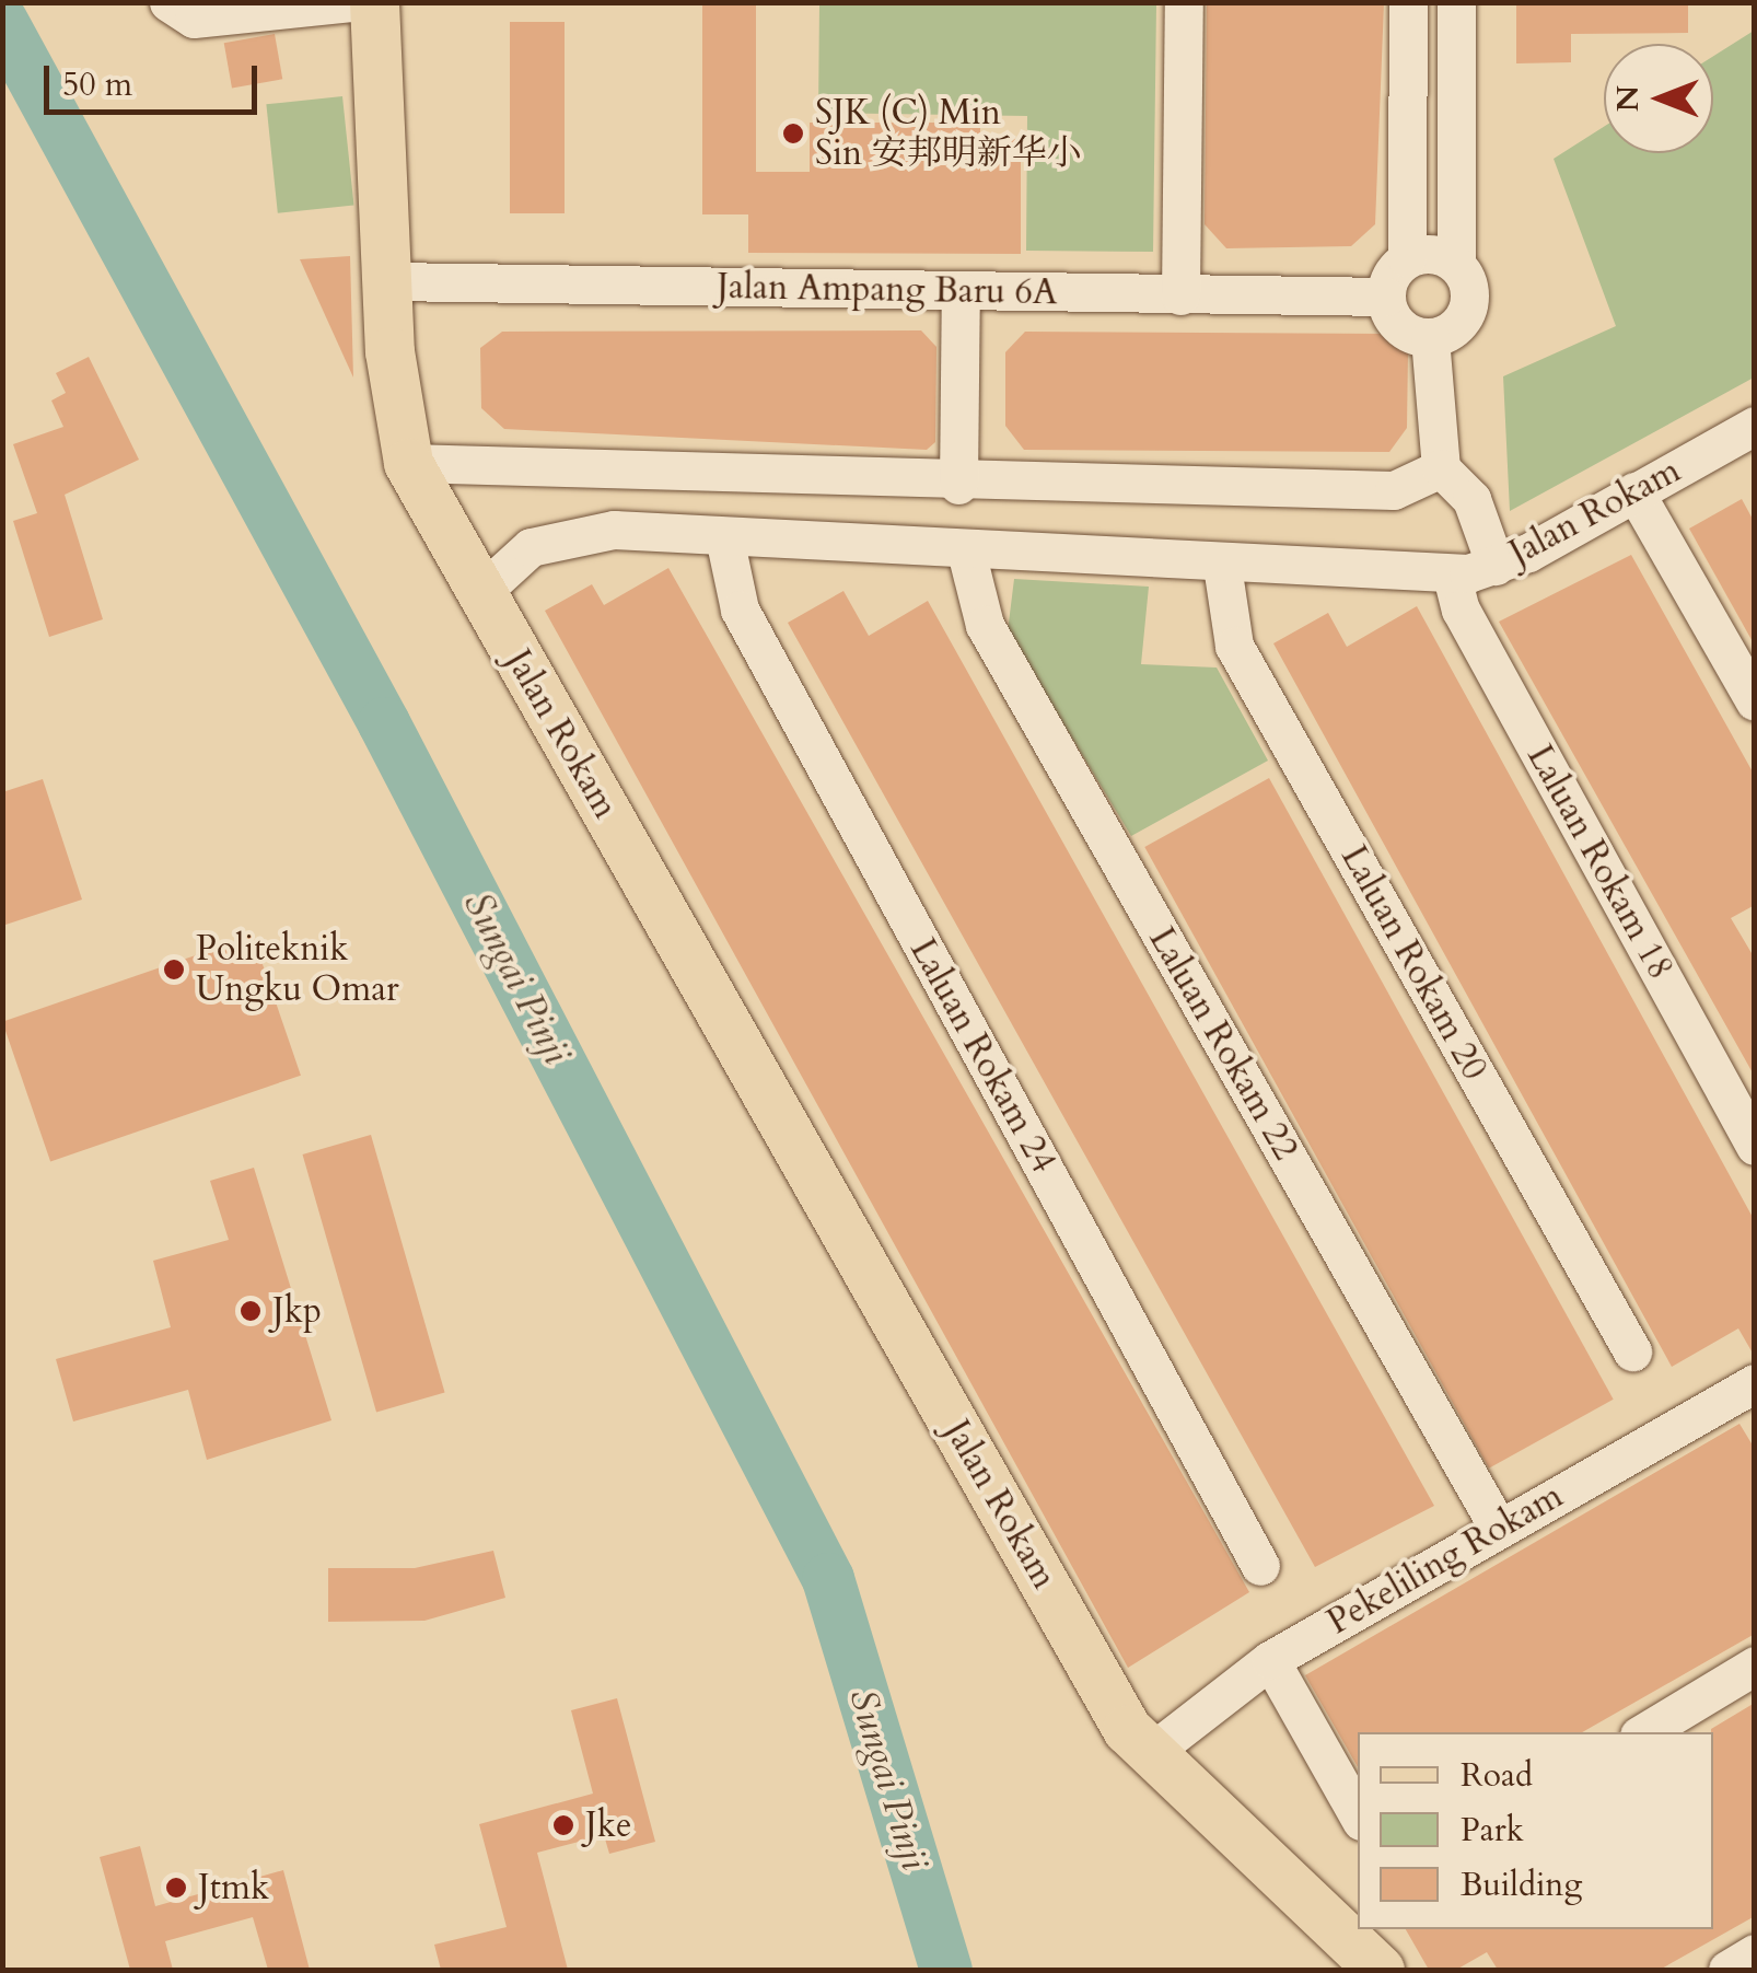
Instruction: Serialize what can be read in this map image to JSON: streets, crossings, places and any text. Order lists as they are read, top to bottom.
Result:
{
  "streets": {
    "main road": ["Jalan Rokam"],
    "street": [
      "Jalan Ampang Baru 6A",
      "Laluan Rokam 18",
      "Laluan Rokam 20",
      "Laluan Rokam 22",
      "Laluan Rokam 24",
      "Pekeliling Rokam"
    ]
  },
  "crossings": [
    ["Jalan Rokam", "Laluan Rokam 18"],
    ["Jalan Rokam", "Laluan Rokam 20"],
    ["Jalan Rokam", "Laluan Rokam 22"],
    ["Jalan Rokam", "Laluan Rokam 24"],
    ["Jalan Rokam", "Pekeliling Rokam"],
    ["Laluan Rokam 22", "Pekeliling Rokam"]
  ],
  "water": ["Sungai Pinji"],
  "places": [
    "SJK (C) Min Sin 安邦明新华小",
    "Politeknik Ungku Omar",
    "Jkp",
    "Jke",
    "Jtmk"
  ],
  "legend": ["Road", "Park", "Building"],
  "scale_bar": "50 m",
  "north": "left"
}
